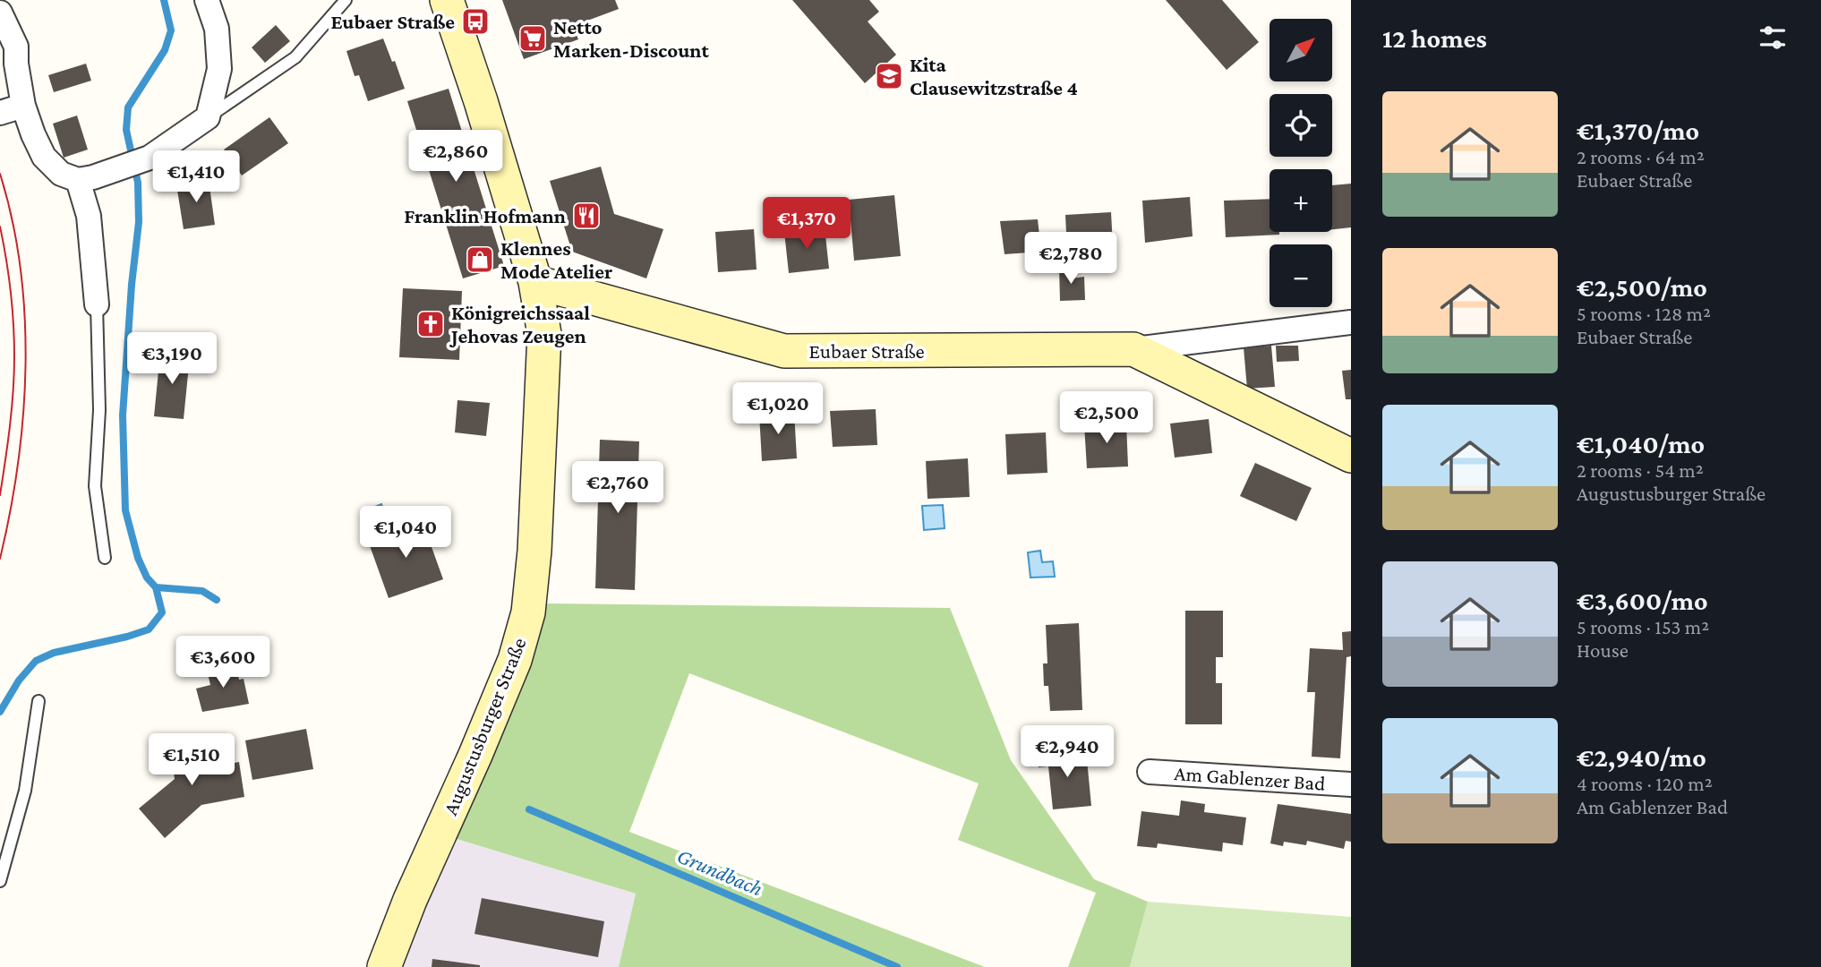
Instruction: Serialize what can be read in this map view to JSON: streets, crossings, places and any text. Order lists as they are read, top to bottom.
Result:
{
  "streets": {
    "main road": ["Eubaer Straße", "Augustusburger Straße"],
    "street": ["Am Gablenzer Bad"]
  },
  "crossings": [
    ["Eubaer Straße", "Augustusburger Straße"]
  ],
  "water": ["Grundbach"],
  "places": {
    "bus stop": ["Eubaer Straße"],
    "supermarket": ["Netto Marken-Discount"],
    "school or university": ["Kita Clausewitzstraße 4"],
    "restaurant": ["Franklin Hofmann"],
    "shop": ["Klennes Mode Atelier"],
    "church": ["Königreichssaal Jehovas Zeugen"]
  },
  "north": "top right",
  "page": {
    "heading": "12 homes",
    "map_buttons": ["+", "−"],
    "list": [
      {
        "name": "€1,370/mo",
        "note": "2 rooms · 64 m² · Eubaer Straße"
      },
      {
        "name": "€2,500/mo",
        "note": "5 rooms · 128 m² · Eubaer Straße"
      },
      {
        "name": "€1,040/mo",
        "note": "2 rooms · 54 m² · Augustusburger Straße"
      },
      {
        "name": "€3,600/mo",
        "note": "5 rooms · 153 m² · House"
      },
      {
        "name": "€2,940/mo",
        "note": "4 rooms · 120 m² · Am Gablenzer Bad"
      }
    ],
    "price": [
      "€2,860",
      "€1,410",
      "€1,370",
      "€2,780",
      "€3,190",
      "€1,020",
      "€2,500",
      "€2,760",
      "€1,040",
      "€3,600",
      "€2,940",
      "€1,510"
    ]
  }
}
